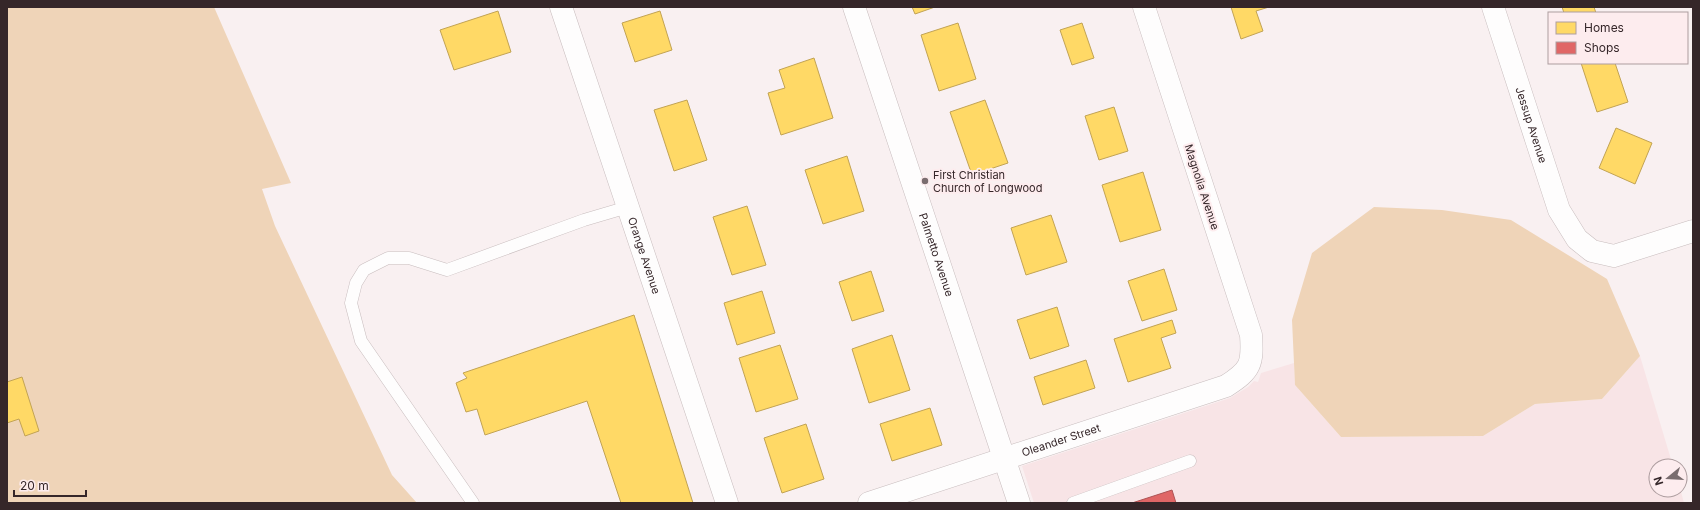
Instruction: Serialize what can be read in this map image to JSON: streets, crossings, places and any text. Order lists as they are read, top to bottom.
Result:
{
  "streets": {
    "street": [
      "Jessup Avenue",
      "Magnolia Avenue",
      "Orange Avenue",
      "Palmetto Avenue",
      "Oleander Street"
    ]
  },
  "crossings": [
    ["Magnolia Avenue", "Oleander Street"],
    ["Palmetto Avenue", "Oleander Street"]
  ],
  "places": ["First Christian Church of Longwood"],
  "legend": ["Homes", "Shops"],
  "scale_bar": "20 m",
  "north": "left"
}
